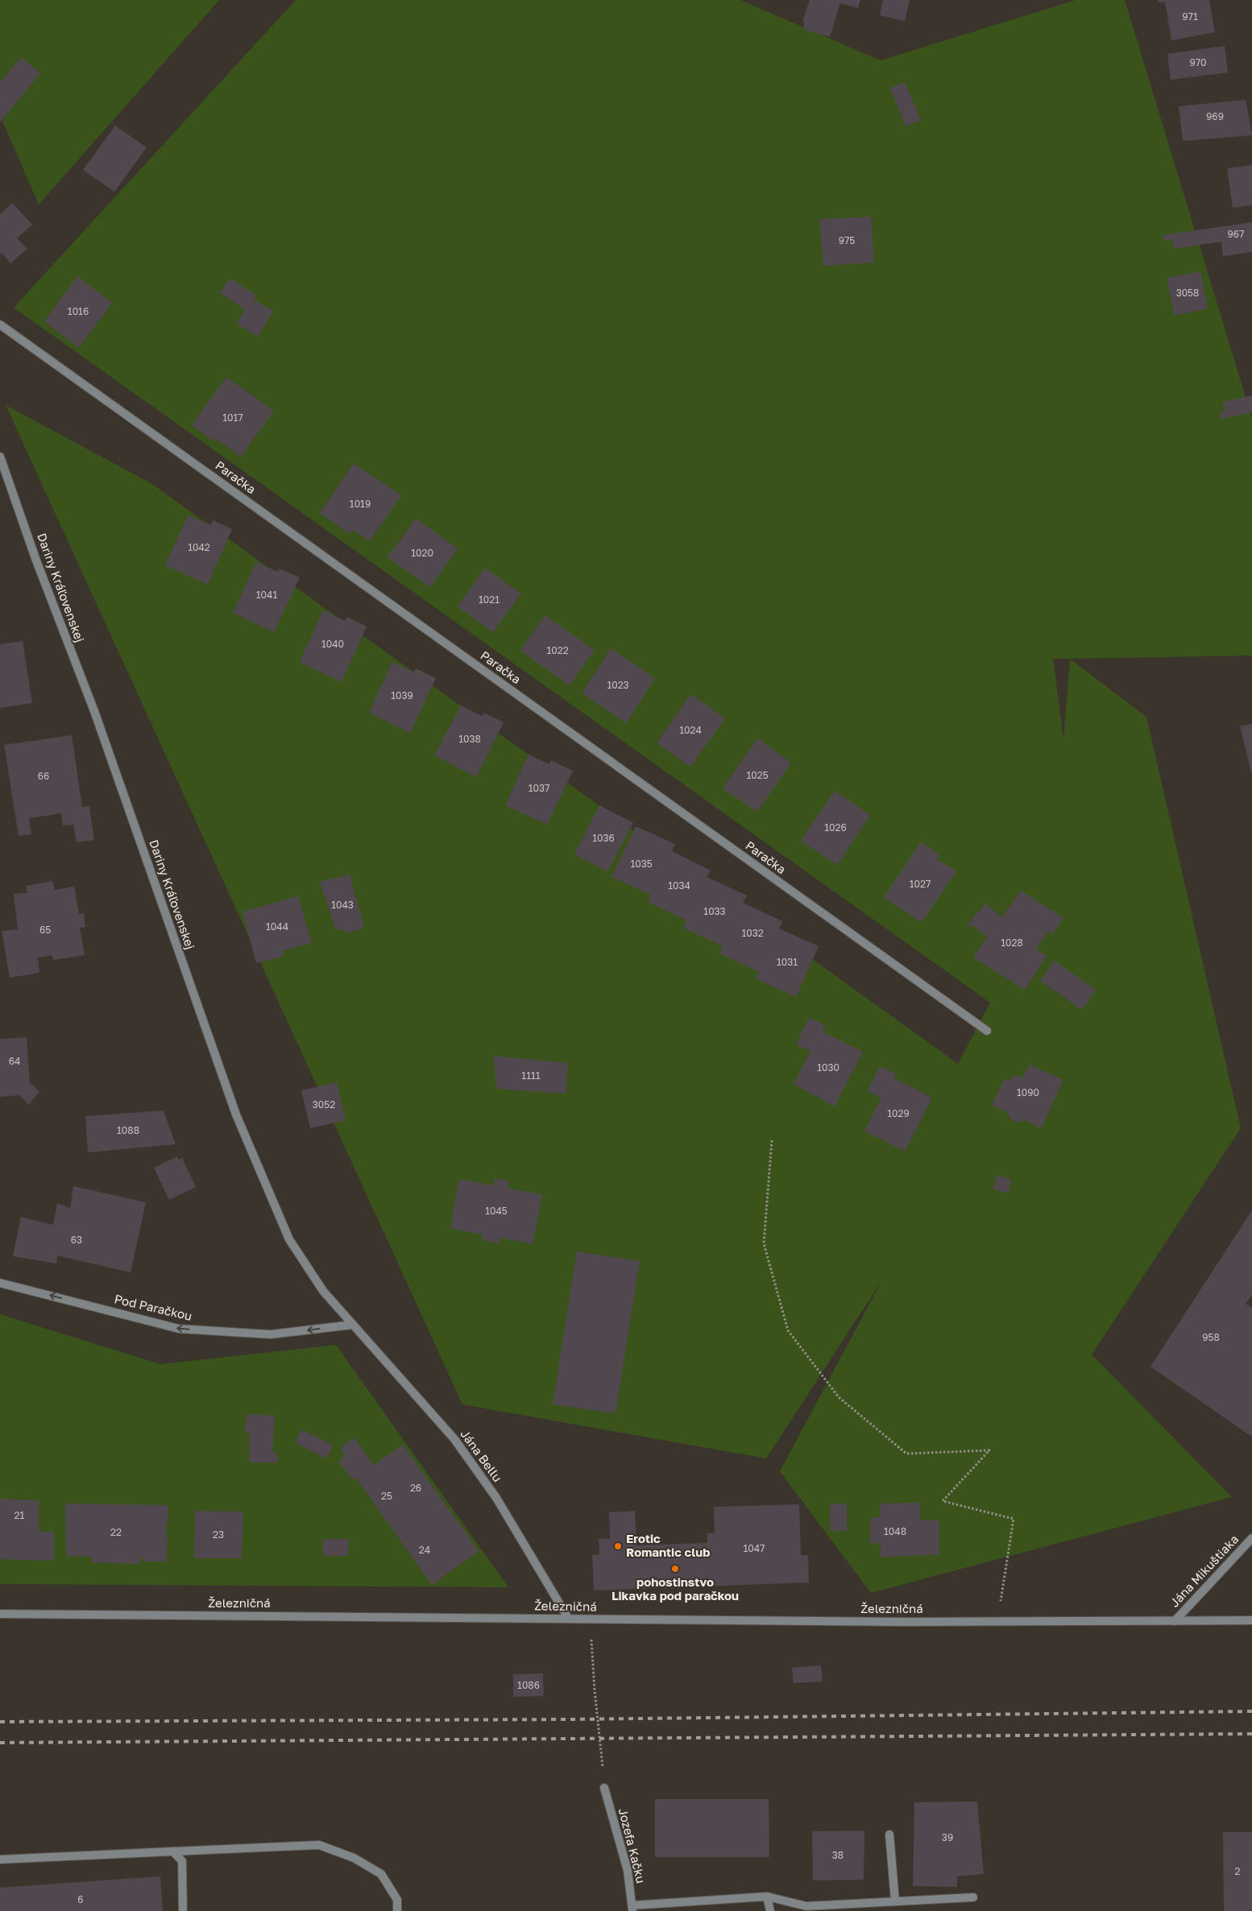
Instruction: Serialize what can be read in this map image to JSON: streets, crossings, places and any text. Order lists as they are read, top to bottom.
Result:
{
  "streets": {
    "street": [
      "Paračka",
      "Dariny Kráľovenskej",
      "Pod Paračkou",
      "Jána Bellu",
      "Jána Mikuštiaka",
      "Železničná",
      "Jozefa Kačku"
    ]
  },
  "crossings": [
    ["Dariny Kráľovenskej", "Pod Paračkou"],
    ["Dariny Kráľovenskej", "Jána Bellu"],
    ["Pod Paračkou", "Jána Bellu"],
    ["Jána Bellu", "Železničná"],
    ["Jána Mikuštiaka", "Železničná"]
  ],
  "one_way": ["Pod Paračkou"],
  "places": ["Erotic Romantic club", "pohostinstvo Likavka pod paračkou"],
  "house_numbers": [
    "971",
    "970",
    "969",
    "967",
    "975",
    "3058",
    "1016",
    "1017",
    "1019",
    "1042",
    "1020",
    "1041",
    "1021",
    "1040",
    "1022",
    "1023",
    "1039",
    "1024",
    "1038",
    "1025",
    "66",
    "1037",
    "1026",
    "1036",
    "1035",
    "1027",
    "1034",
    "1043",
    "1033",
    "1044",
    "65",
    "1032",
    "1028",
    "1031",
    "64",
    "1030",
    "1111",
    "1090",
    "3052",
    "1029",
    "1088",
    "1045",
    "63",
    "958",
    "26",
    "25",
    "21",
    "1048",
    "22",
    "23",
    "1047",
    "24",
    "1086",
    "39",
    "38",
    "2",
    "6"
  ]
}
